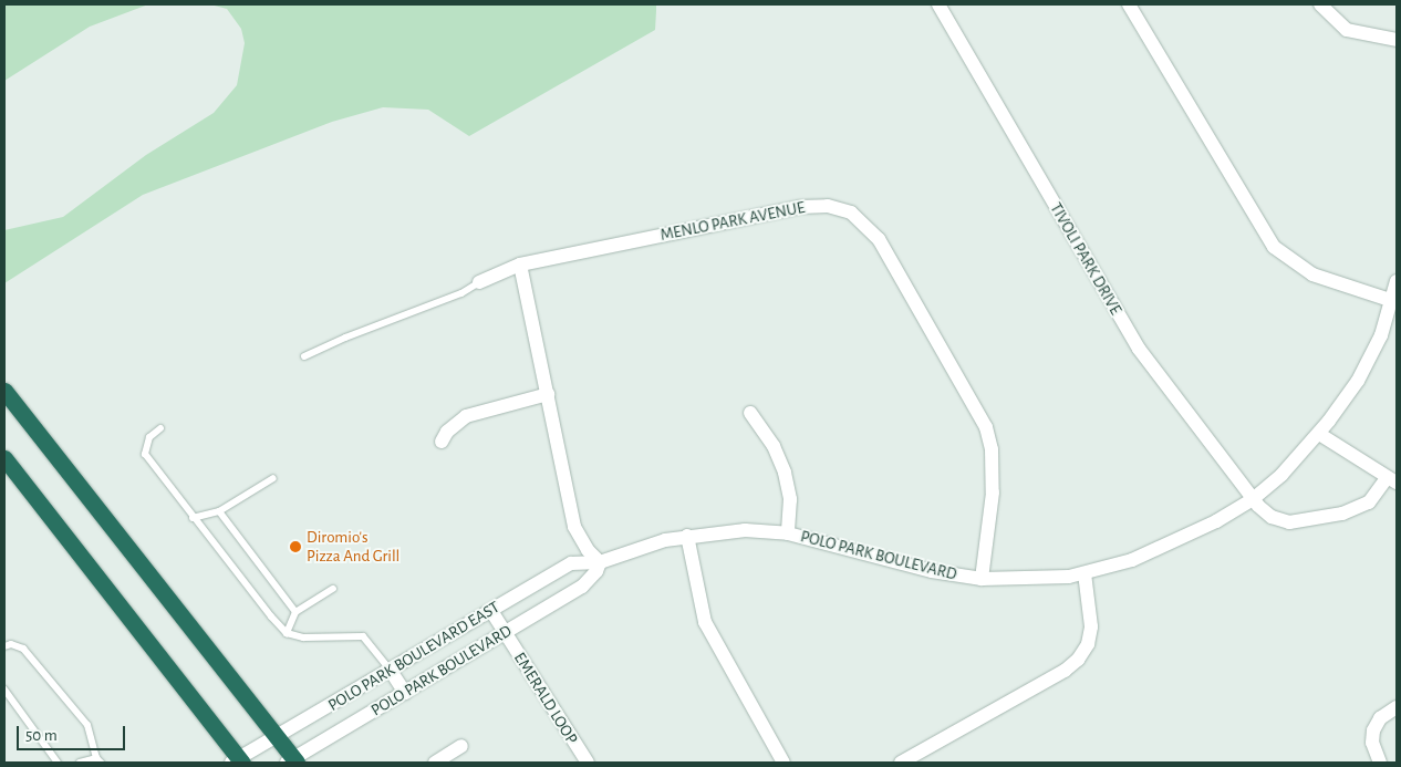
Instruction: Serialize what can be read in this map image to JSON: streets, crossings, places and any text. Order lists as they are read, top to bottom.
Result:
{
  "streets": {
    "street": [
      "MENLO PARK AVENUE",
      "TIVOLI PARK DRIVE",
      "POLO PARK BOULEVARD",
      "POLO PARK BOULEVARD EAST",
      "EMERALD LOOP"
    ]
  },
  "crossings": [
    ["MENLO PARK AVENUE", "POLO PARK BOULEVARD"],
    ["TIVOLI PARK DRIVE", "POLO PARK BOULEVARD"],
    ["POLO PARK BOULEVARD", "POLO PARK BOULEVARD EAST"],
    ["POLO PARK BOULEVARD", "EMERALD LOOP"],
    ["POLO PARK BOULEVARD EAST", "EMERALD LOOP"]
  ],
  "places": ["Diromio's Pizza And Grill"],
  "scale_bar": "50 m"
}
